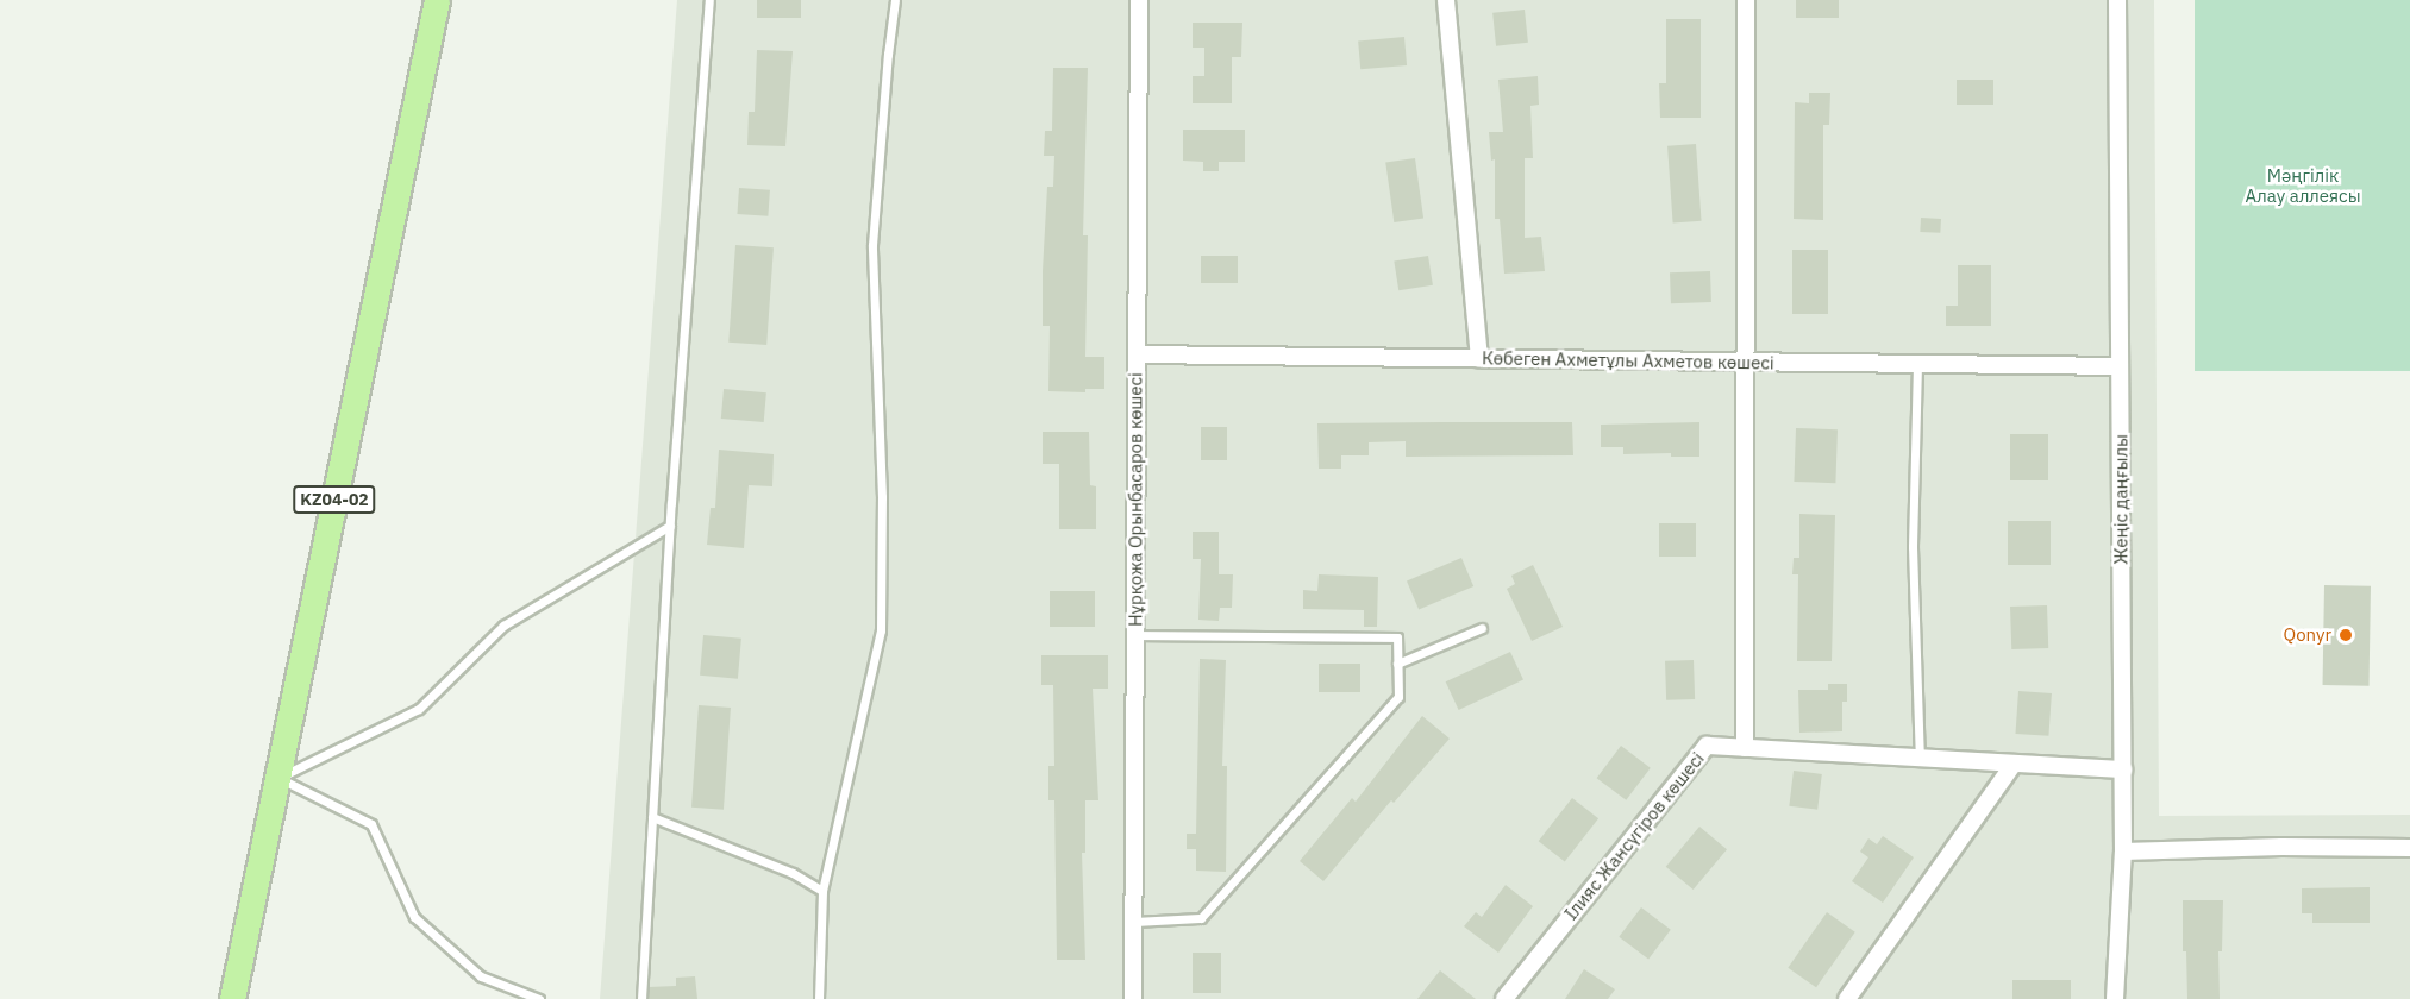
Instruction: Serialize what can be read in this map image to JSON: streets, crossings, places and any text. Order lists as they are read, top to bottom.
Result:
{
  "streets": {
    "main road": ["KZ04-02"],
    "street": [
      "Көбеген Ахметұлы Ахметов көшесі",
      "Нұрқожа Орынбасаров көшесі",
      "Жеңіс даңғылы",
      "Ілияс Жансүгіров көшесі"
    ]
  },
  "crossings": [
    ["Көбеген Ахметұлы Ахметов көшесі", "Нұрқожа Орынбасаров көшесі"],
    ["Көбеген Ахметұлы Ахметов көшесі", "Жеңіс даңғылы"],
    ["Жеңіс даңғылы", "Ілияс Жансүгіров көшесі"]
  ],
  "parks": ["Мәңгілік Алау аллеясы"],
  "places": ["Qonyr"]
}
